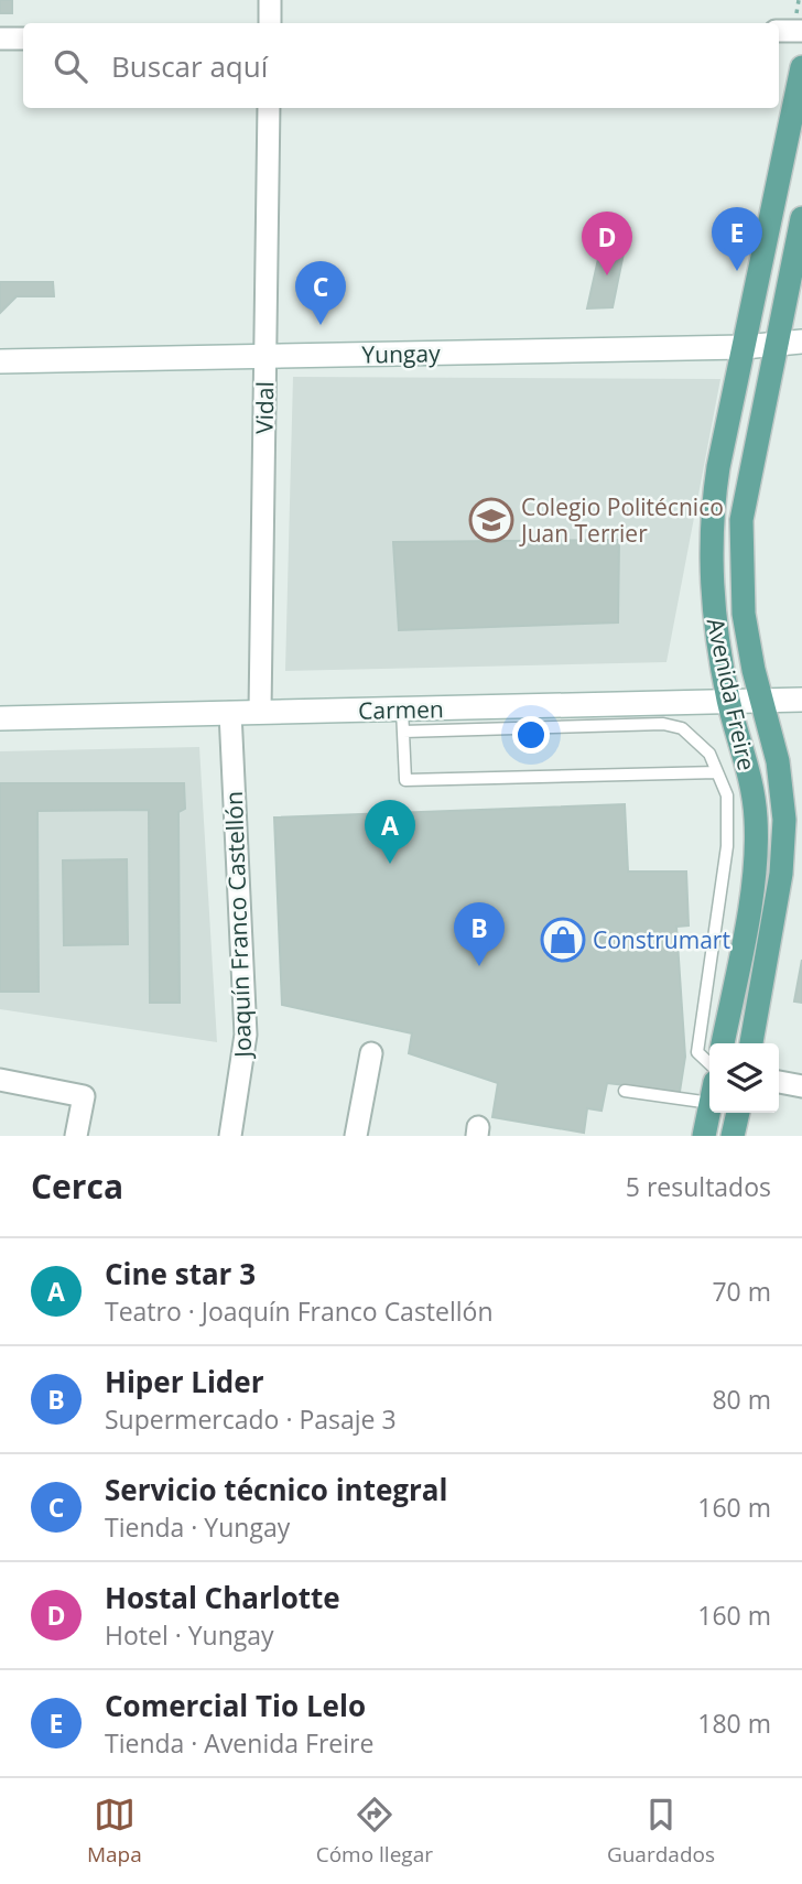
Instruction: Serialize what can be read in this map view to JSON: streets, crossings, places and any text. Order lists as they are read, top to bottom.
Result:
{
  "streets": {
    "main road": ["Avenida Freire"],
    "street": [
      "Yungay",
      "Vidal",
      "Carmen",
      "Joaquín Franco Castellón"
    ]
  },
  "crossings": [
    ["Yungay", "Vidal"],
    ["Yungay", "Avenida Freire"],
    ["Vidal", "Carmen"],
    ["Avenida Freire", "Carmen"],
    ["Carmen", "Joaquín Franco Castellón"]
  ],
  "places": {
    "school or university": ["Colegio Politécnico Juan Terrier"],
    "shop": ["Construmart"]
  },
  "page": {
    "search": "Buscar aquí",
    "pins": [
      "E",
      "D",
      "C",
      "A",
      "B"
    ],
    "heading": ["Cerca", "5 resultados"],
    "list": [
      {
        "mark": "A",
        "name": "Cine star 3",
        "note": "Teatro · Joaquín Franco Castellón",
        "value": "70 m"
      },
      {
        "mark": "B",
        "name": "Hiper Lider",
        "note": "Supermercado · Pasaje 3",
        "value": "80 m"
      },
      {
        "mark": "C",
        "name": "Servicio técnico integral",
        "note": "Tienda · Yungay",
        "value": "160 m"
      },
      {
        "mark": "D",
        "name": "Hostal Charlotte",
        "note": "Hotel · Yungay",
        "value": "160 m"
      },
      {
        "mark": "E",
        "name": "Comercial Tio Lelo",
        "note": "Tienda · Avenida Freire",
        "value": "180 m"
      }
    ],
    "nav": ["Mapa", "Cómo llegar", "Guardados"]
  }
}
